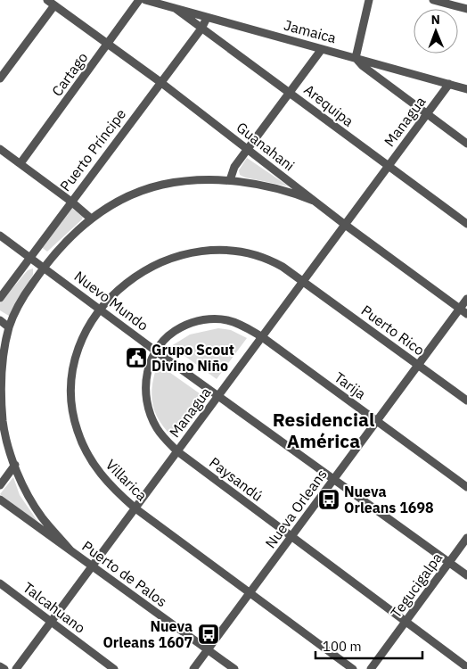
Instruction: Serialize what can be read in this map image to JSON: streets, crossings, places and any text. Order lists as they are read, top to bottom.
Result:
{
  "streets": {
    "street": [
      "Jamaica",
      "Cartago",
      "Arequipa",
      "Managua",
      "Guanahani",
      "Puerto Príncipe",
      "Nuevo Mundo",
      "Puerto Rico",
      "Tarija",
      "Paysandú",
      "Villarica",
      "Nueva Orleans",
      "Puerto de Palos",
      "Tegucigalpa",
      "Talcahuano"
    ]
  },
  "crossings": [
    ["Jamaica", "Arequipa"],
    ["Jamaica", "Managua"],
    ["Jamaica", "Puerto Príncipe"],
    ["Cartago", "Guanahani"],
    ["Arequipa", "Managua"],
    ["Arequipa", "Puerto Príncipe"],
    ["Managua", "Guanahani"],
    ["Managua", "Nuevo Mundo"],
    ["Managua", "Puerto Rico"],
    ["Managua", "Tarija"],
    ["Managua", "Paysandú"],
    ["Managua", "Villarica"],
    ["Managua", "Puerto de Palos"],
    ["Managua", "Talcahuano"],
    ["Guanahani", "Puerto Príncipe"],
    ["Guanahani", "Nueva Orleans"],
    ["Puerto Príncipe", "Nuevo Mundo"],
    ["Nuevo Mundo", "Paysandú"],
    ["Nuevo Mundo", "Villarica"],
    ["Nuevo Mundo", "Nueva Orleans"],
    ["Nuevo Mundo", "Tegucigalpa"],
    ["Puerto Rico", "Villarica"],
    ["Puerto Rico", "Nueva Orleans"],
    ["Tarija", "Paysandú"],
    ["Tarija", "Nueva Orleans"],
    ["Paysandú", "Nueva Orleans"],
    ["Paysandú", "Tegucigalpa"],
    ["Villarica", "Nueva Orleans"],
    ["Nueva Orleans", "Puerto de Palos"]
  ],
  "districts": ["Residencial América"],
  "places": {
    "public building": ["Grupo Scout Divino Niño"],
    "bus stop": ["Nueva Orleans 1698", "Nueva Orleans 1607"]
  },
  "scale_bar": "100 m",
  "north": "top"
}
